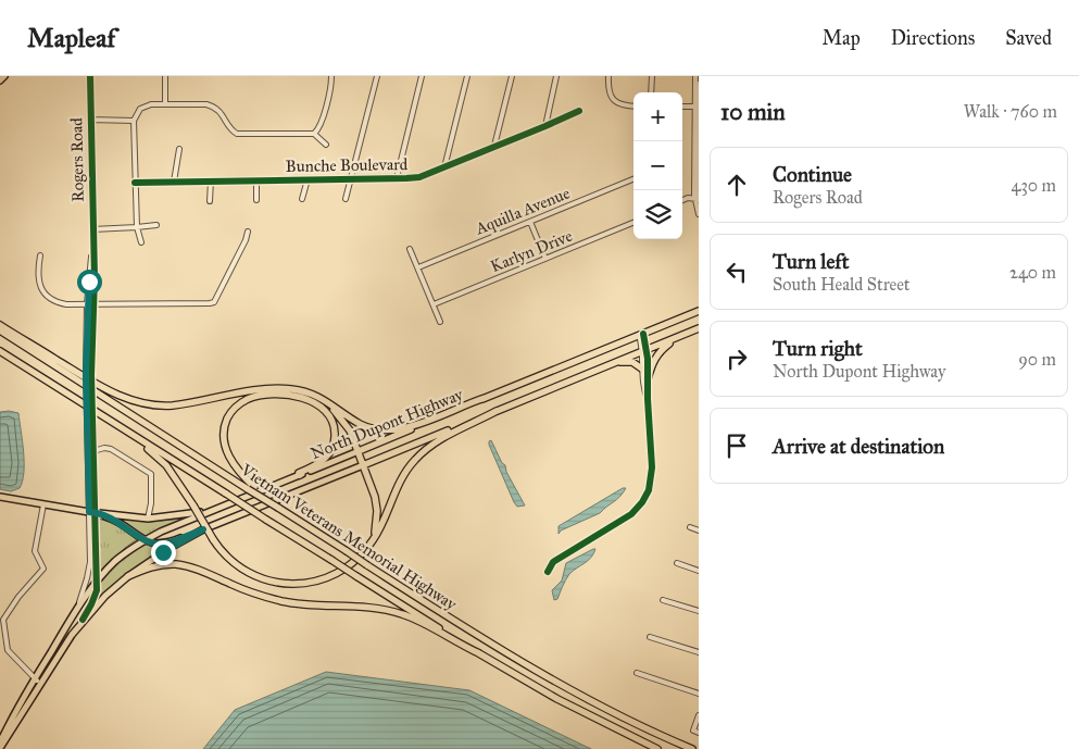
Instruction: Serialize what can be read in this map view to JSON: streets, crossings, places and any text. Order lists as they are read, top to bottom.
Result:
{
  "streets": {
    "highway": ["North Dupont Highway", "Vietnam Veterans Memorial Highway"],
    "street": [
      "Rogers Road",
      "Bunche Boulevard",
      "Aquilla Avenue",
      "Karlyn Drive"
    ]
  },
  "crossings": [
    ["Rogers Road", "North Dupont Highway"]
  ],
  "page": {
    "header": "Mapleaf",
    "nav": ["Map", "Directions", "Saved"],
    "heading": ["10 min", "Walk · 760 m"],
    "map_buttons": ["+", "−"],
    "list": [
      ["Continue", "Rogers Road", "430 m"],
      ["Turn left", "South Heald Street", "240 m"],
      ["Turn right", "North Dupont Highway", "90 m"],
      "Arrive at destination"
    ]
  }
}
